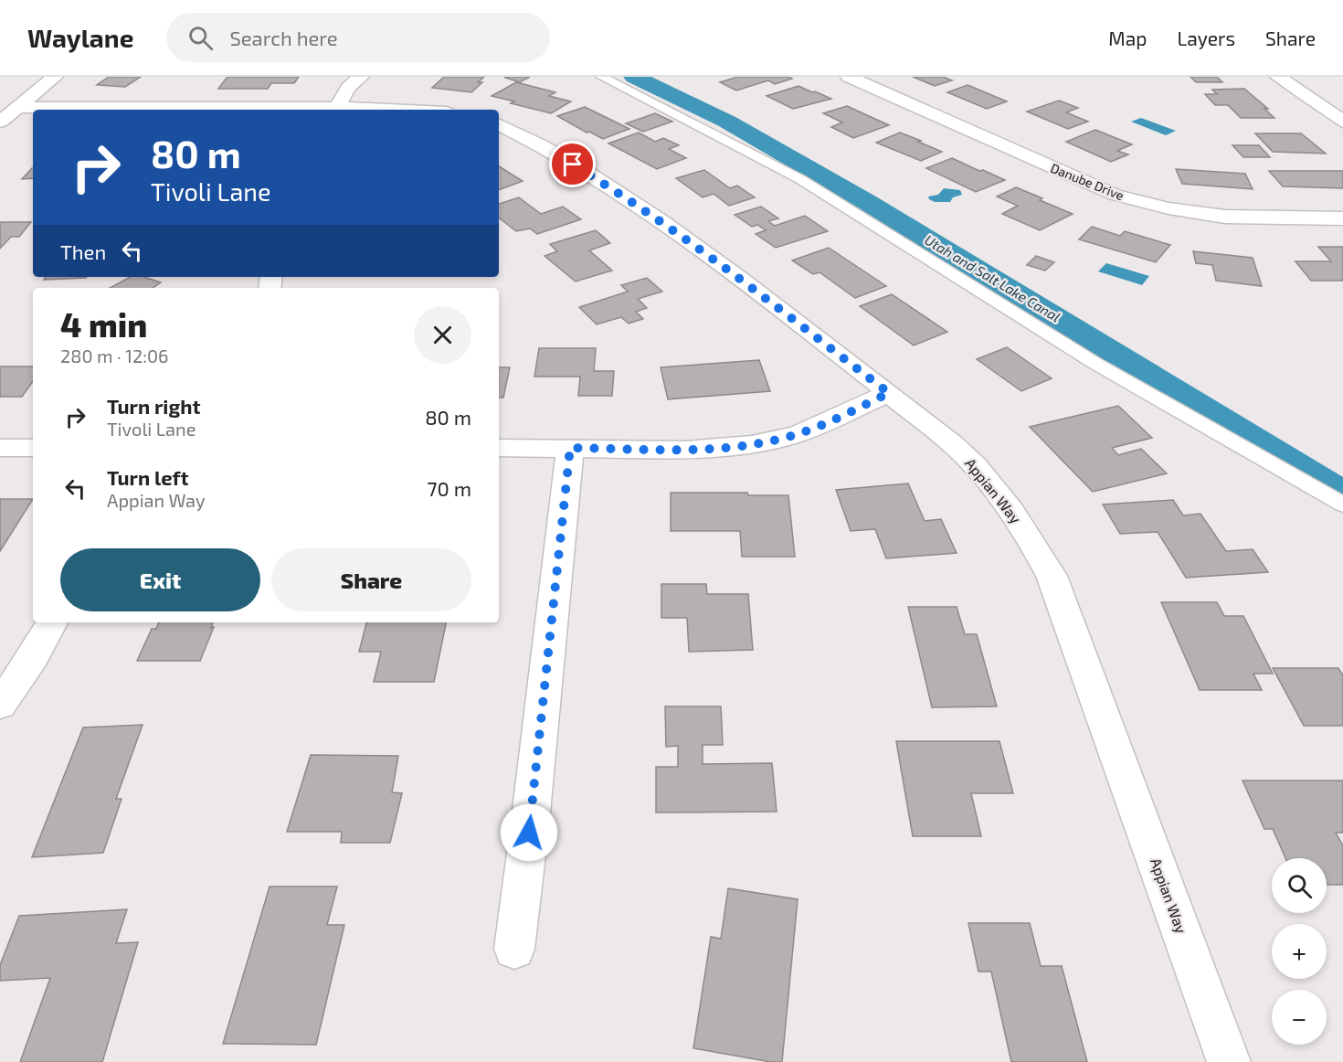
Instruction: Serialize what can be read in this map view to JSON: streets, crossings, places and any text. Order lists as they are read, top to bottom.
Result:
{
  "streets": {
    "street": ["Danube Drive", "Appian Way"]
  },
  "water": ["Utah and Salt Lake Canal"],
  "page": {
    "header": "Waylane",
    "search": "Search here",
    "nav": ["Map", "Layers", "Share"],
    "turn": ["80 m", "Tivoli Lane"],
    "then": "Then",
    "heading": ["4 min", "280 m · 12:06"],
    "list": [
      {
        "name": "Turn right",
        "note": "Tivoli Lane",
        "value": "80 m"
      },
      {
        "name": "Turn left",
        "note": "Appian Way",
        "value": "70 m"
      }
    ],
    "buttons": ["Exit", "Share"],
    "map_buttons": ["+", "−"]
  }
}
